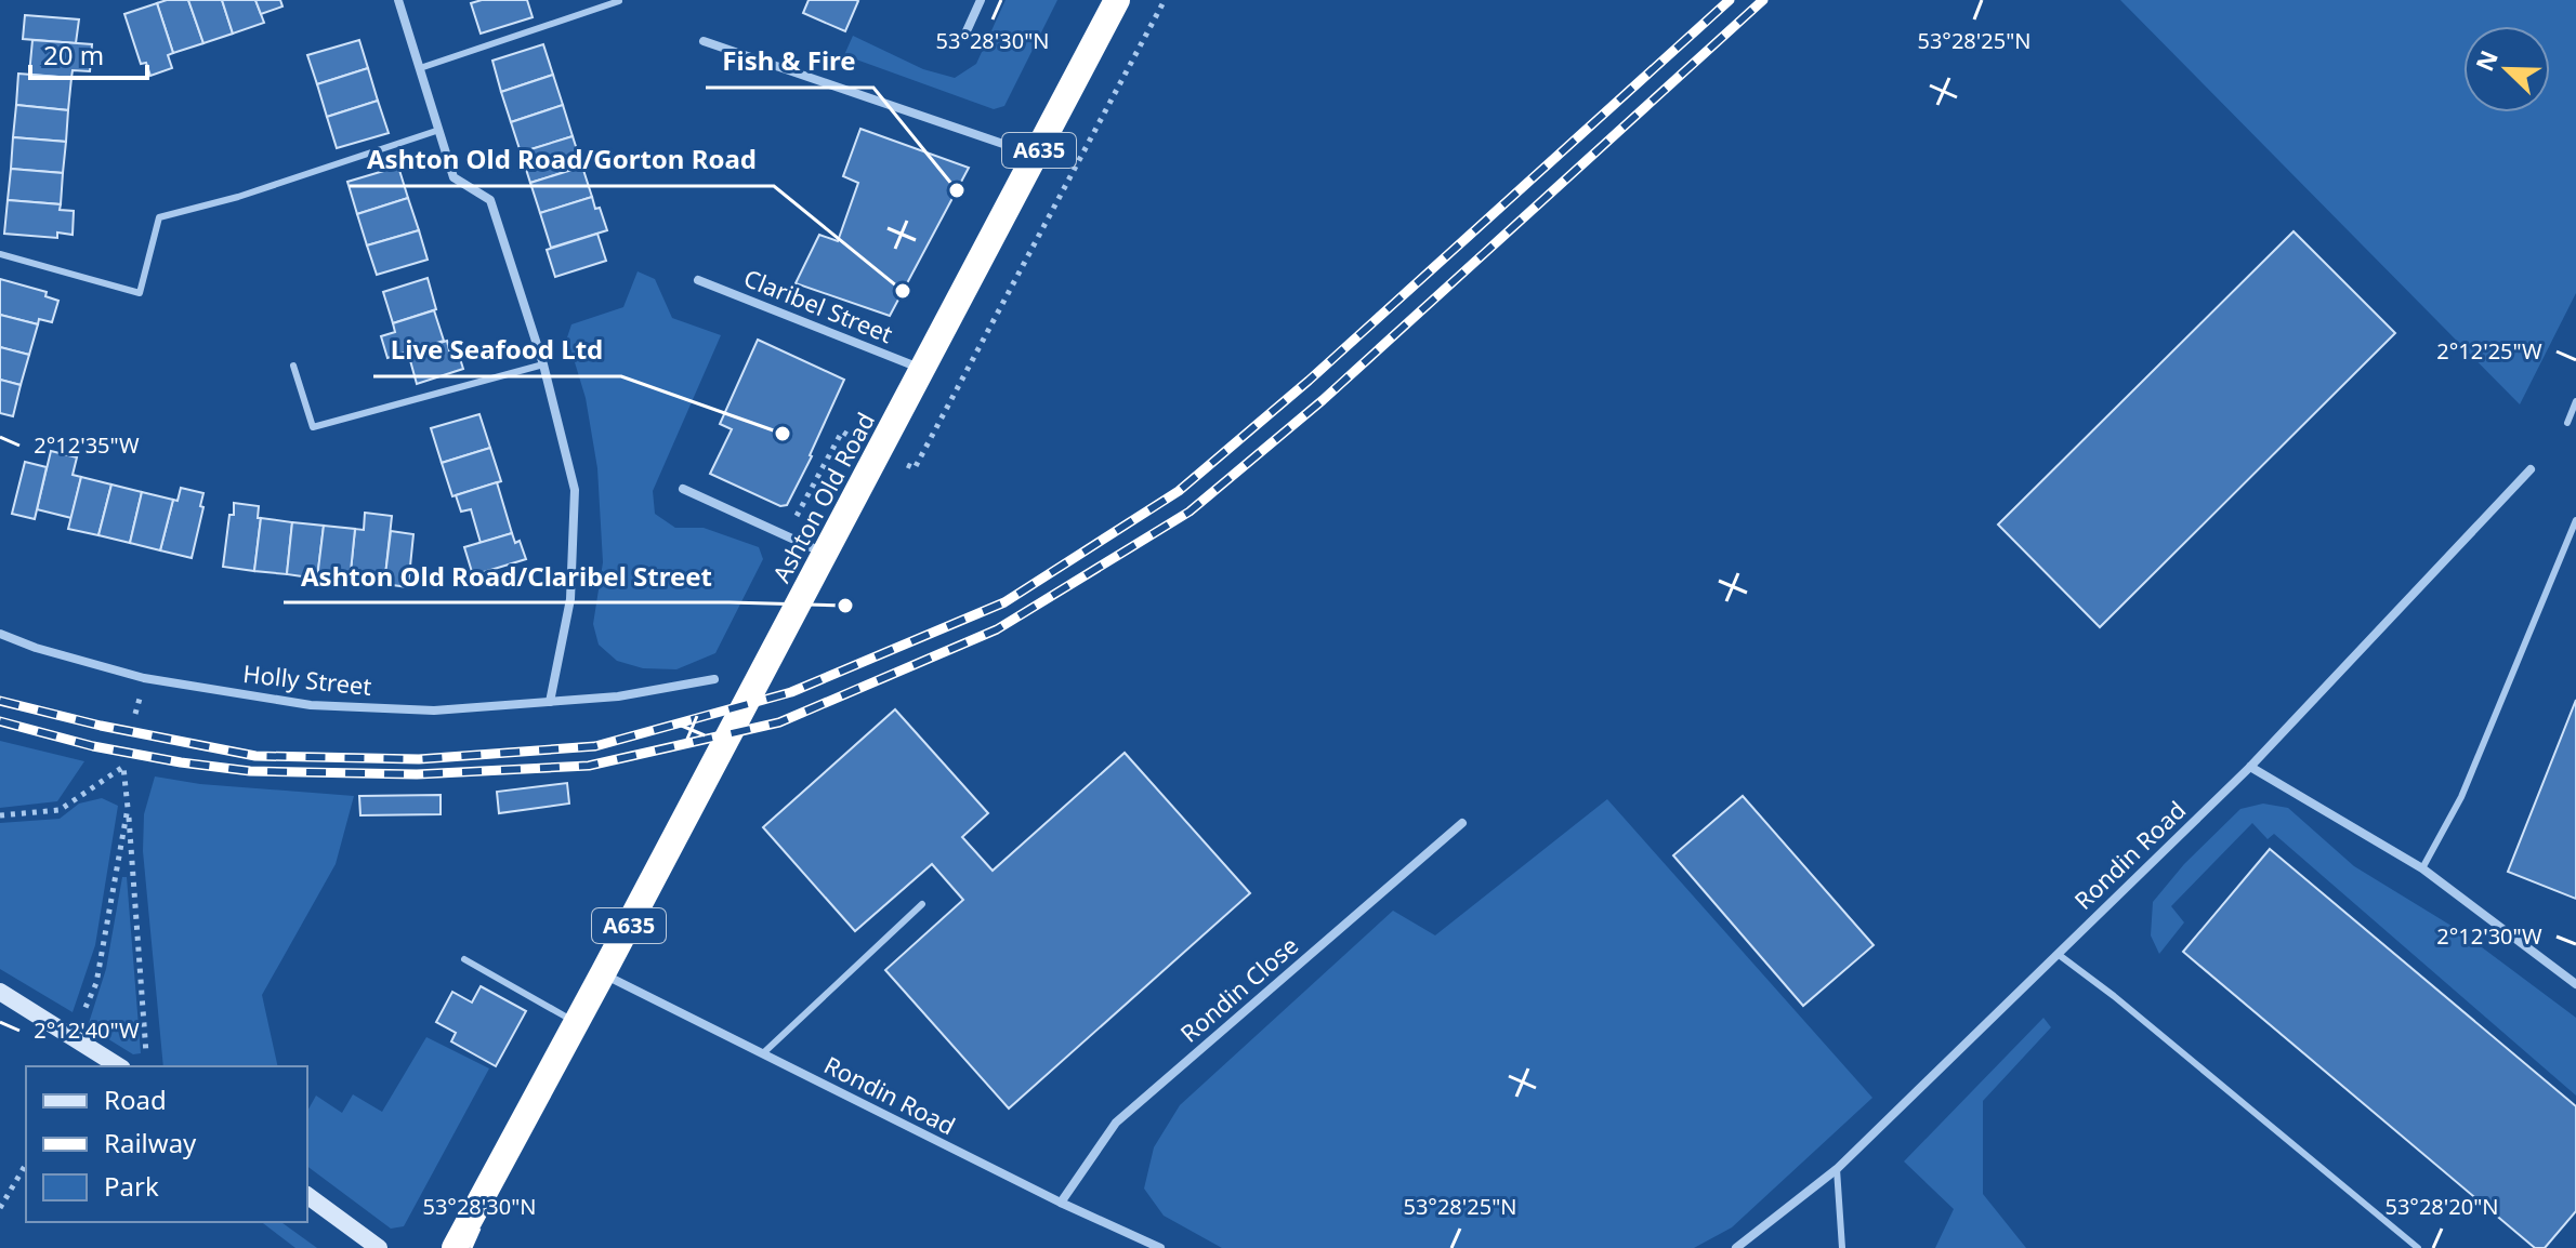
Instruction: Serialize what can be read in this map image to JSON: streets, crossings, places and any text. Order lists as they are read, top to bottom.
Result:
{
  "streets": {
    "highway": ["A635", "Ashton Old Road"],
    "street": [
      "Claribel Street",
      "Holly Street",
      "Rondin Road",
      "Rondin Close"
    ]
  },
  "crossings": [
    ["Claribel Street", "Ashton Old Road"],
    ["Ashton Old Road", "Rondin Road"],
    ["Rondin Road", "Rondin Close"]
  ],
  "places": [
    "Fish & Fire",
    "Ashton Old Road/Gorton Road",
    "Live Seafood Ltd",
    "Ashton Old Road/Claribel Street"
  ],
  "legend": ["Road", "Railway", "Park"],
  "scale_bar": "20 m",
  "north": "top left",
  "coordinates": [
    "53°28'30\"N",
    "53°28'25\"N",
    "2°12'25\"W",
    "2°12'35\"W",
    "2°12'30\"W",
    "2°12'40\"W",
    "53°28'20\"N"
  ]
}
